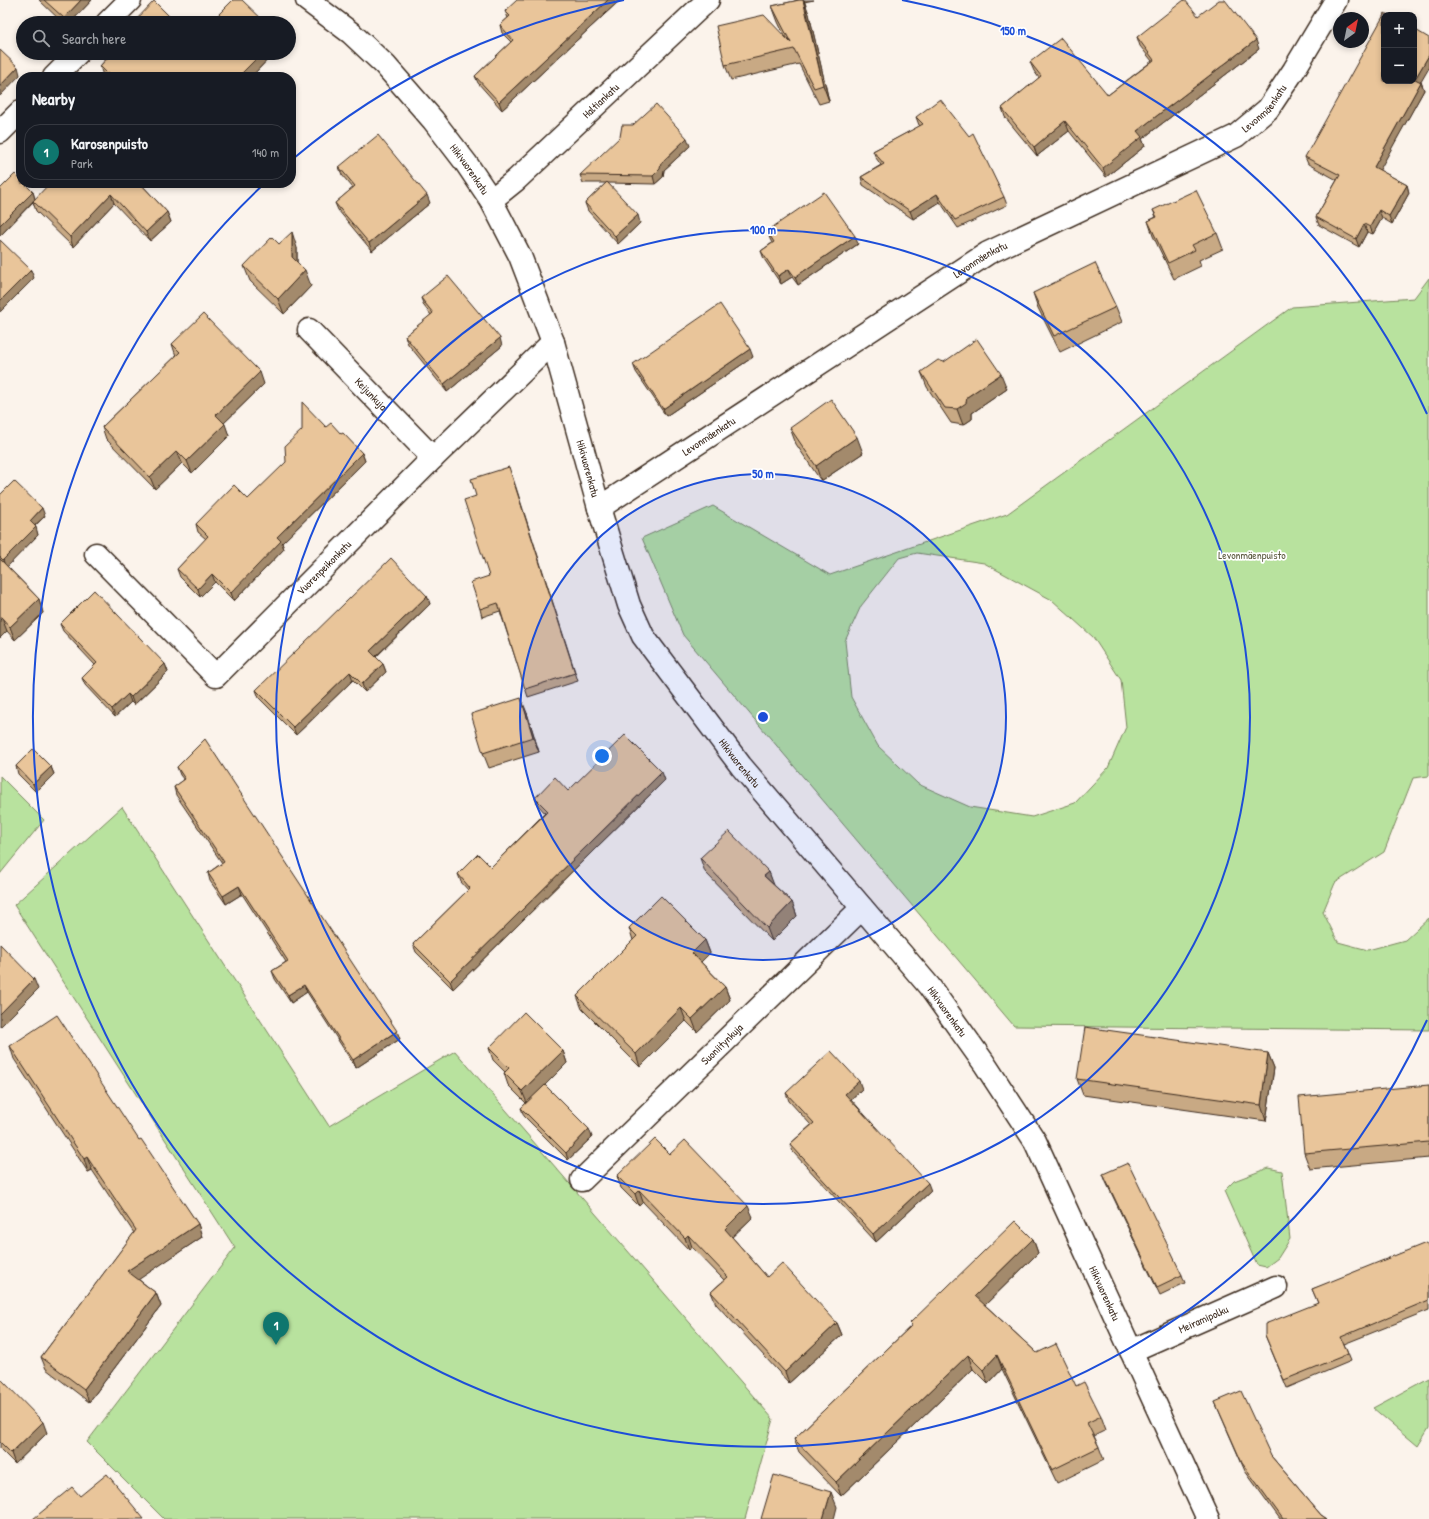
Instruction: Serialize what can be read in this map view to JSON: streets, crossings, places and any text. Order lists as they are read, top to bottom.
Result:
{
  "streets": {
    "street": [
      "Haltiankatu",
      "Levonmäenkatu",
      "Hikivuorenkatu",
      "Keijunkuja",
      "Vuorenpeikonkatu",
      "Suoniitynkuja",
      "Meiramipolku"
    ]
  },
  "crossings": [
    ["Haltiankatu", "Hikivuorenkatu"],
    ["Levonmäenkatu", "Hikivuorenkatu"],
    ["Hikivuorenkatu", "Vuorenpeikonkatu"],
    ["Hikivuorenkatu", "Suoniitynkuja"],
    ["Hikivuorenkatu", "Meiramipolku"],
    ["Keijunkuja", "Vuorenpeikonkatu"]
  ],
  "parks": ["Levonmäenpuisto"],
  "north": "top right",
  "page": {
    "map_buttons": ["+", "−"],
    "search": "Search here",
    "heading": "Nearby",
    "list": [
      {
        "mark": "1",
        "name": "Karosenpuisto",
        "note": "Park",
        "value": "140 m"
      }
    ],
    "pins": "1"
  },
  "rings": ["150 m", "100 m", "50 m"]
}
